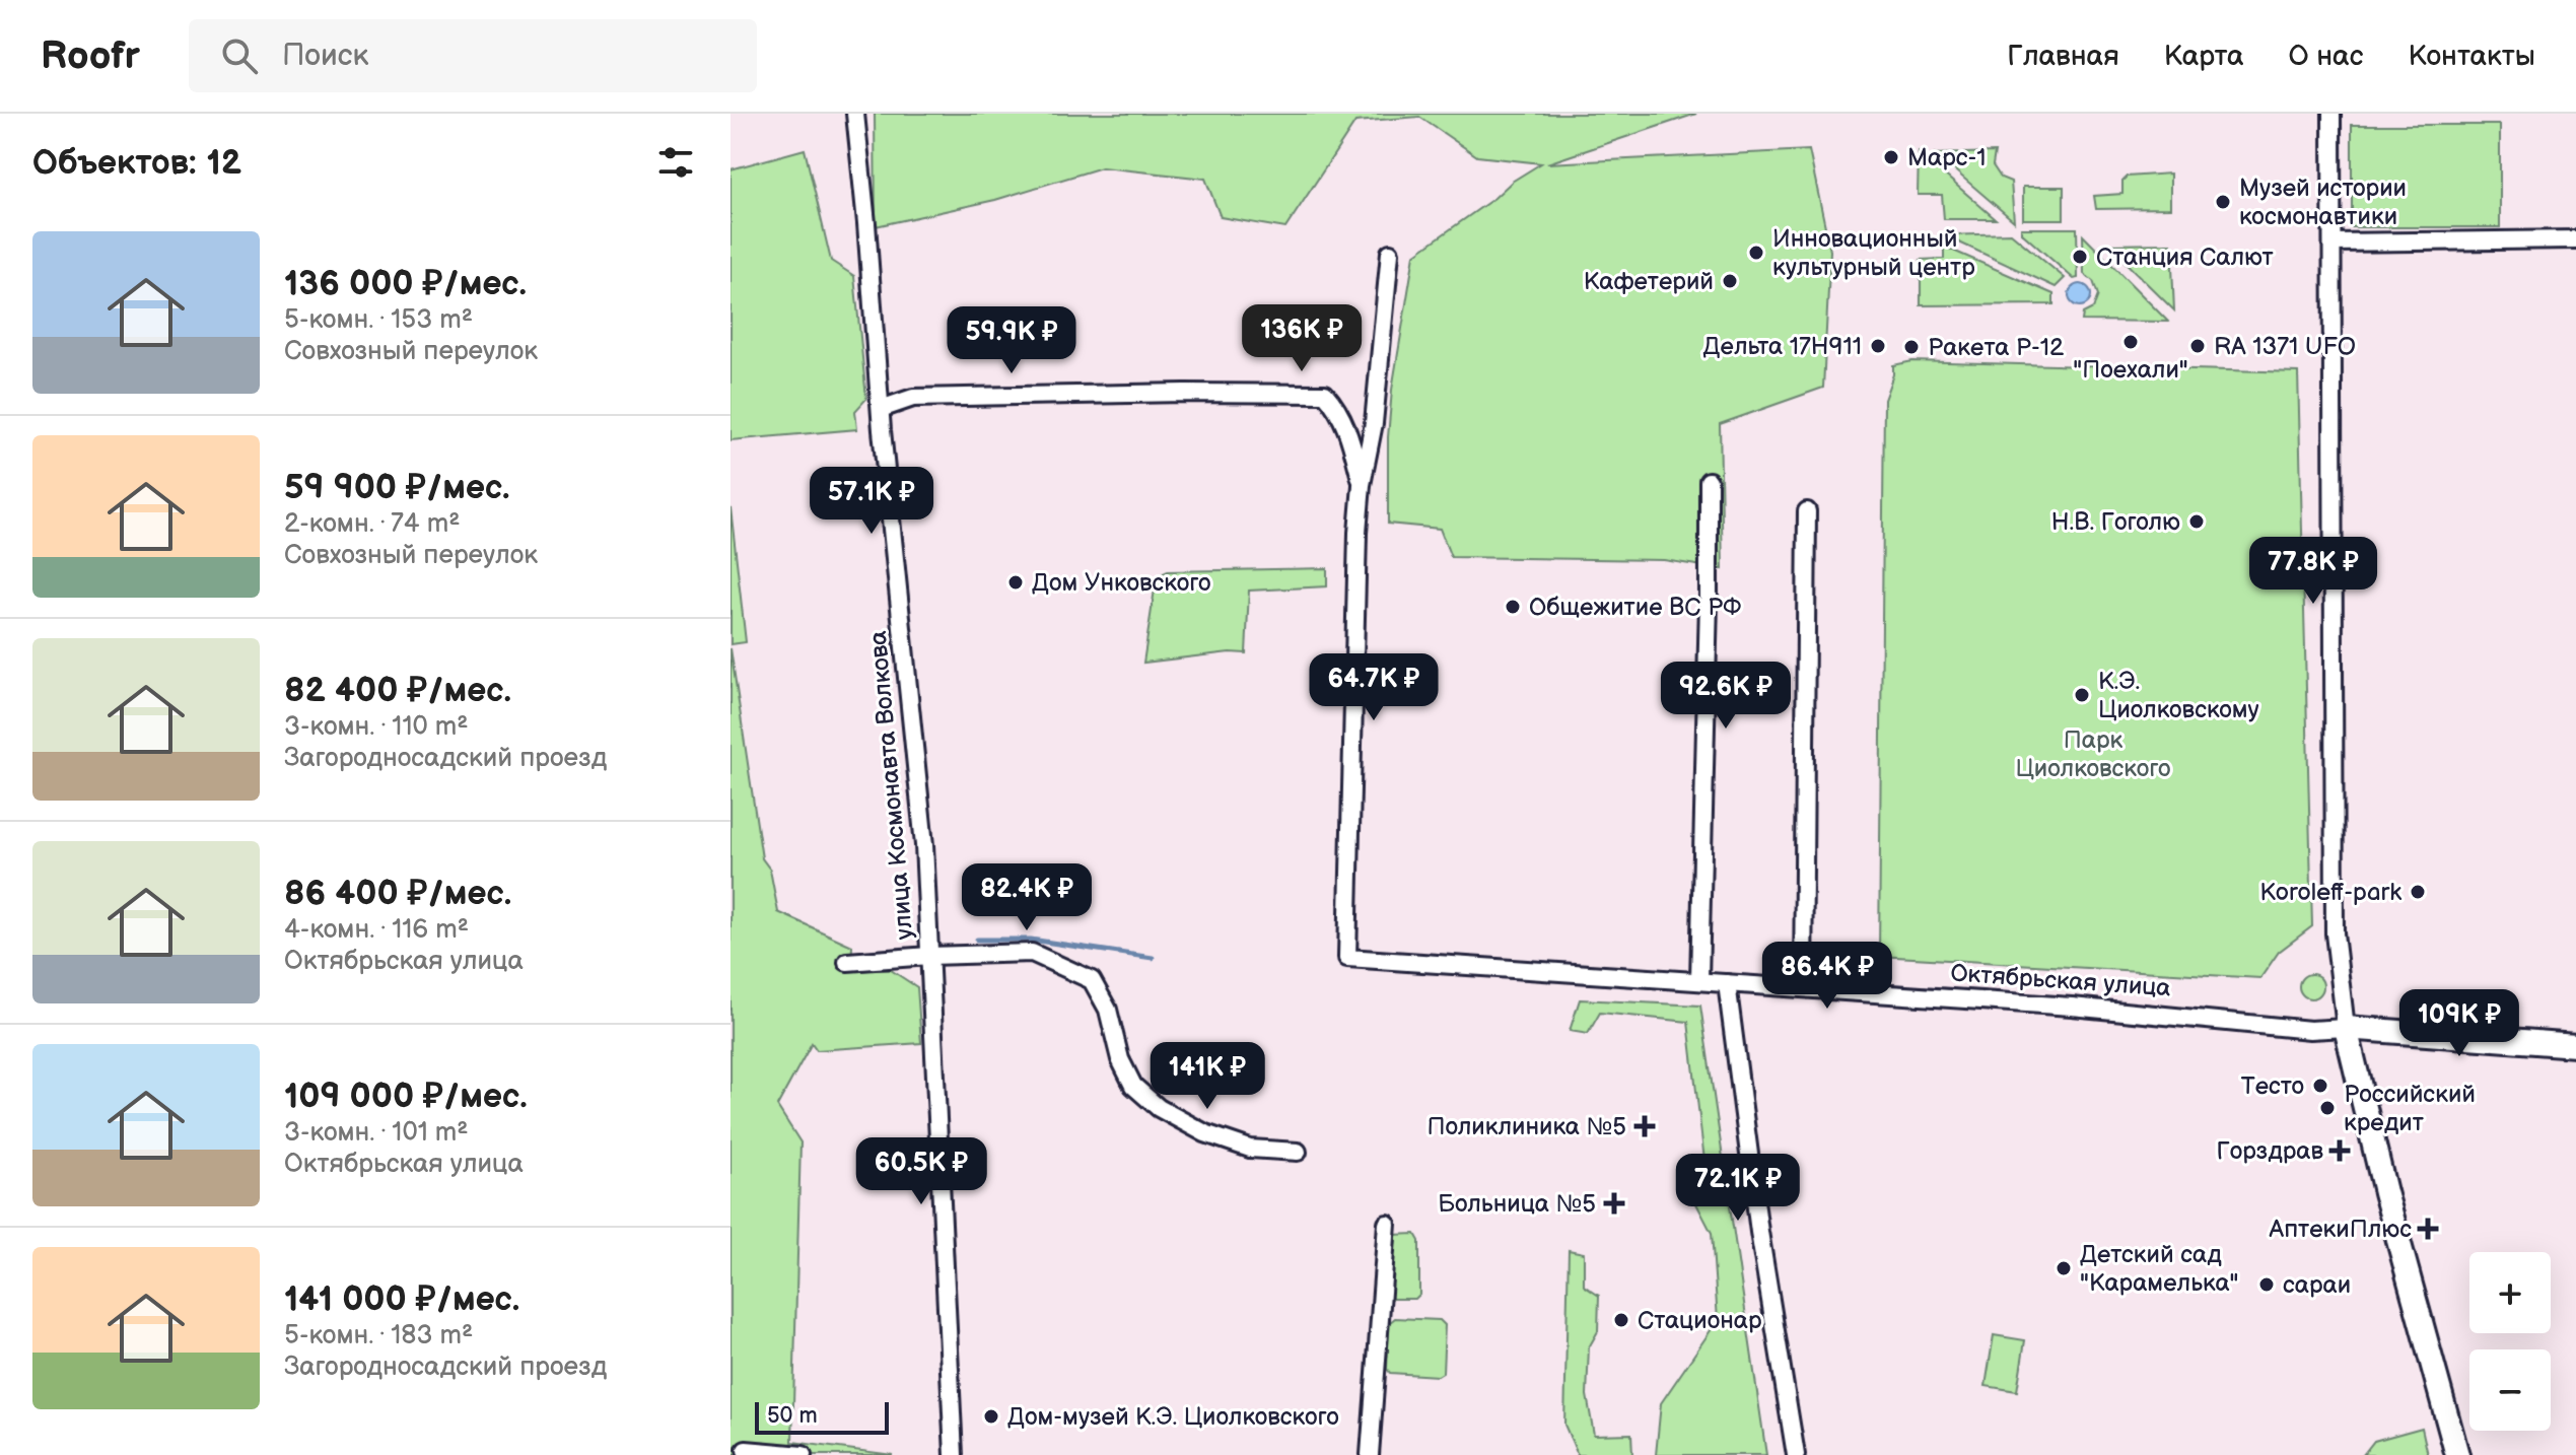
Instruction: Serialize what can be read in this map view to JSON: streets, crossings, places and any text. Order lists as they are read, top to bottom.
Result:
{
  "streets": {
    "street": ["улица Космонавта Волкова", "Октябрьская улица"]
  },
  "parks": ["Парк Циолковского"],
  "places": {
    "other": [
      "Марс-1",
      "Музей истории космонавтики",
      "Инновационный культурный центр",
      "Станция Салют",
      "Кафетерий",
      "\"Поехали\"",
      "Дельта 17Н911",
      "RA 1371 UFO",
      "Ракета Р-12",
      "Н.В. Гоголю",
      "Дом Унковского",
      "Общежитие ВС РФ",
      "К.Э. Циолковскому",
      "Koroleff-park",
      "Тесто",
      "Российский кредит",
      "Детский сад \"Карамелька\"",
      "сараи",
      "Стационар",
      "Дом-музей К.Э. Циолковского"
    ],
    "health": [
      "Поликлиника №5",
      "Горздрав",
      "Больница №5",
      "АптекиПлюс"
    ]
  },
  "scale_bar": "50 m",
  "page": {
    "header": "Roofr",
    "search": "Поиск",
    "nav": [
      "Главная",
      "Карта",
      "О нас",
      "Контакты"
    ],
    "heading": "Объектов: 12",
    "list": [
      {
        "name": "136 000 ₽/мес.",
        "note": "5-комн. · 153 m² · Совхозный переулок"
      },
      {
        "name": "59 900 ₽/мес.",
        "note": "2-комн. · 74 m² · Совхозный переулок"
      },
      {
        "name": "82 400 ₽/мес.",
        "note": "3-комн. · 110 m² · Загородносадский проезд"
      },
      {
        "name": "86 400 ₽/мес.",
        "note": "4-комн. · 116 m² · Октябрьская улица"
      },
      {
        "name": "109 000 ₽/мес.",
        "note": "3-комн. · 101 m² · Октябрьская улица"
      },
      {
        "name": "141 000 ₽/мес.",
        "note": "5-комн. · 183 m² · Загородносадский проезд"
      }
    ],
    "price": [
      "136K ₽",
      "59.9K ₽",
      "57.1K ₽",
      "77.8K ₽",
      "64.7K ₽",
      "92.6K ₽",
      "82.4K ₽",
      "86.4K ₽",
      "109K ₽",
      "141K ₽",
      "60.5K ₽",
      "72.1K ₽"
    ],
    "map_buttons": ["+", "−"],
    "scale": "50 m"
  }
}
